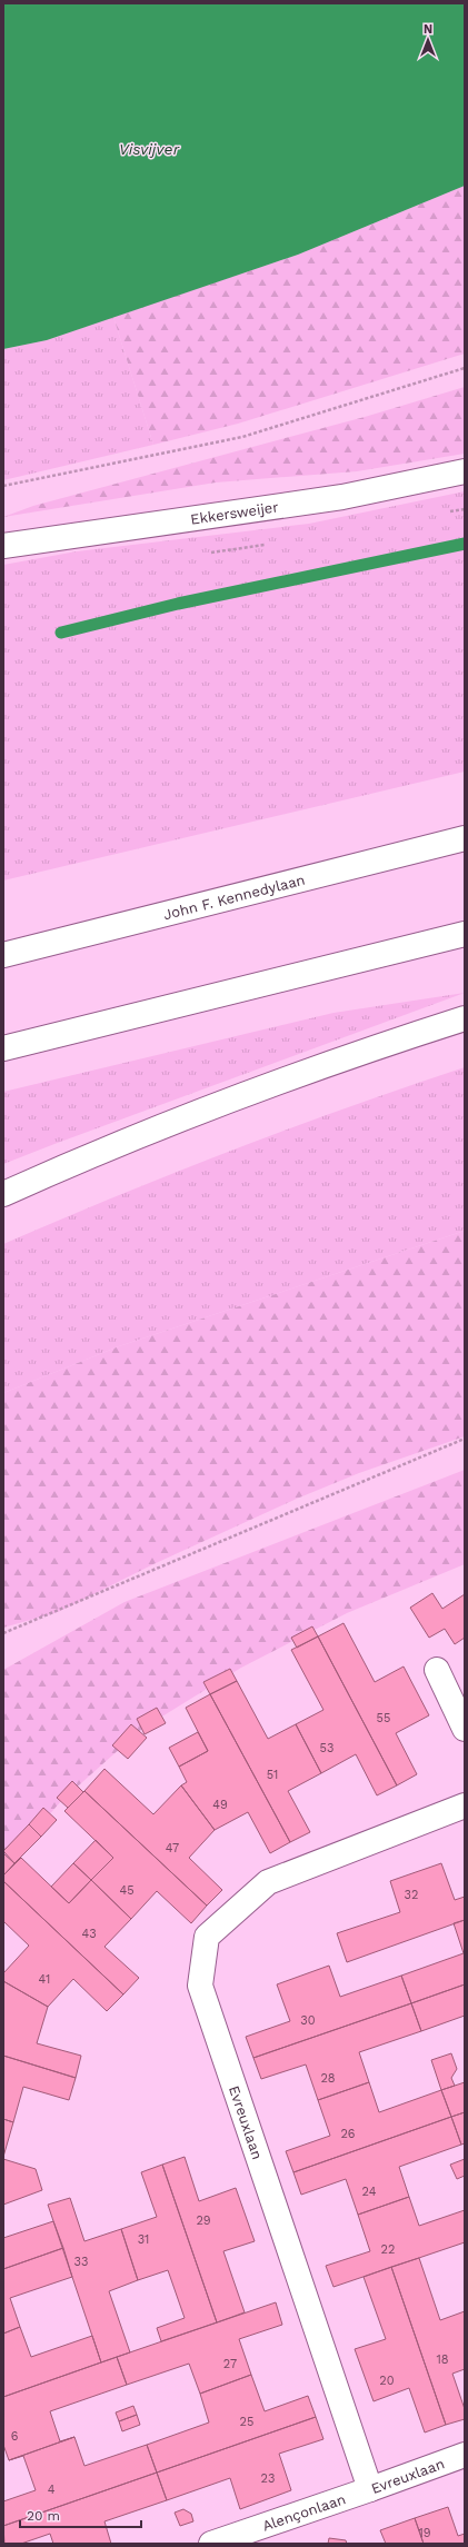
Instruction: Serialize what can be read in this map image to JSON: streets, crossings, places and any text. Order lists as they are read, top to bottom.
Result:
{
  "streets": {
    "main road": [
      "Ekkersweijer",
      "John F. Kennedylaan",
      "Evreuxlaan",
      "Alençonlaan"
    ]
  },
  "crossings": [
    ["Evreuxlaan", "Alençonlaan"]
  ],
  "water": ["Visvijver"],
  "house_numbers": [
    "55",
    "53",
    "51",
    "49",
    "47",
    "45",
    "32",
    "43",
    "41",
    "30",
    "28",
    "26",
    "24",
    "29",
    "31",
    "22",
    "33",
    "18",
    "27",
    "20",
    "25",
    "6",
    "23",
    "4",
    "19"
  ],
  "scale_bar": "20 m",
  "north": "top"
}
